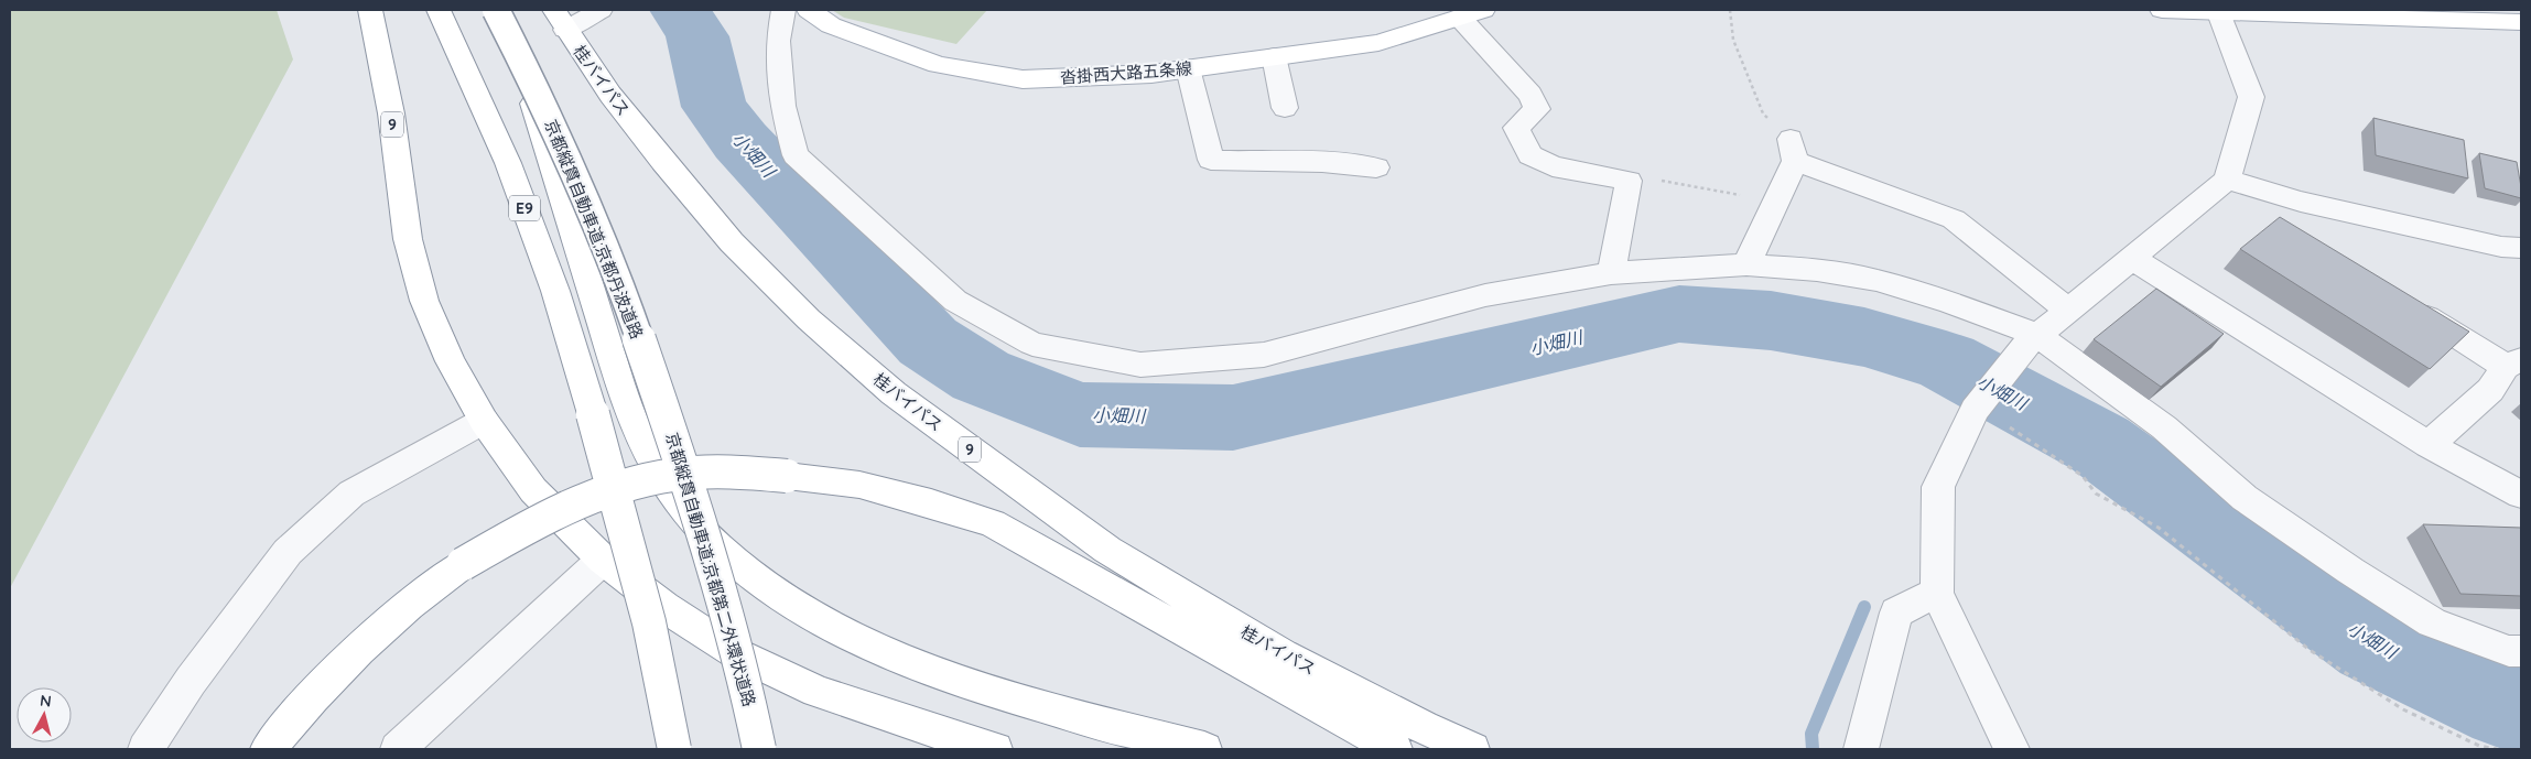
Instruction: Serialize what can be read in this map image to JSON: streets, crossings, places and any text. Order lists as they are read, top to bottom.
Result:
{
  "streets": {
    "main road": [
      "沓掛西大路五条線",
      "桂バイパス",
      "9",
      "E9",
      "京都縦貫自動車道;京都丹波道路",
      "京都縦貫自動車道;京都第二外環状道路"
    ]
  },
  "crossings": [
    ["京都縦貫自動車道;京都丹波道路", "京都縦貫自動車道;京都第二外環状道路"]
  ],
  "water": ["小畑川"],
  "north": "top"
}
